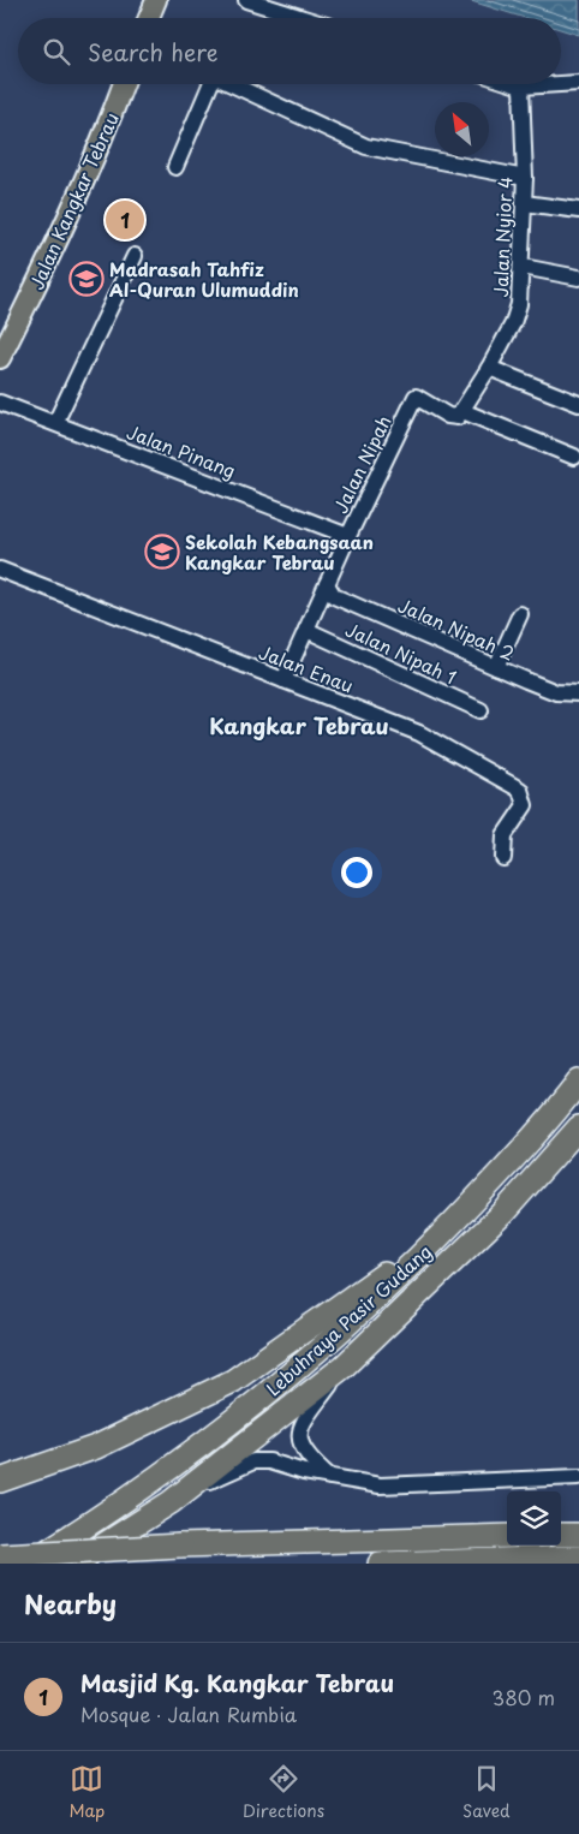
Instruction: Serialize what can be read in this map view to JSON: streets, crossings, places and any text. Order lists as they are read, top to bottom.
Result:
{
  "streets": {
    "highway": ["Lebuhraya Pasir Gudang"],
    "main road": ["Jalan Kangkar Tebrau"],
    "street": [
      "Jalan Nyior 4",
      "Jalan Pinang",
      "Jalan Nipah",
      "Jalan Nipah 2",
      "Jalan Nipah 1",
      "Jalan Enau"
    ]
  },
  "crossings": [
    ["Jalan Nyior 4", "Jalan Nipah"],
    ["Jalan Pinang", "Jalan Nipah"],
    ["Jalan Nipah", "Jalan Nipah 2"],
    ["Jalan Nipah", "Jalan Nipah 1"],
    ["Jalan Nipah", "Jalan Enau"]
  ],
  "districts": ["Kangkar Tebrau"],
  "places": {
    "school or university": ["Madrasah Tahfiz Al-Quran Ulumuddin", "Sekolah Kebangsaan Kangkar Tebrau"]
  },
  "north": "top left",
  "page": {
    "search": "Search here",
    "pins": "1",
    "heading": "Nearby",
    "list": [
      {
        "mark": "1",
        "name": "Masjid Kg. Kangkar Tebrau",
        "note": "Mosque · Jalan Rumbia",
        "value": "380 m"
      }
    ],
    "nav": ["Map", "Directions", "Saved"]
  }
}
